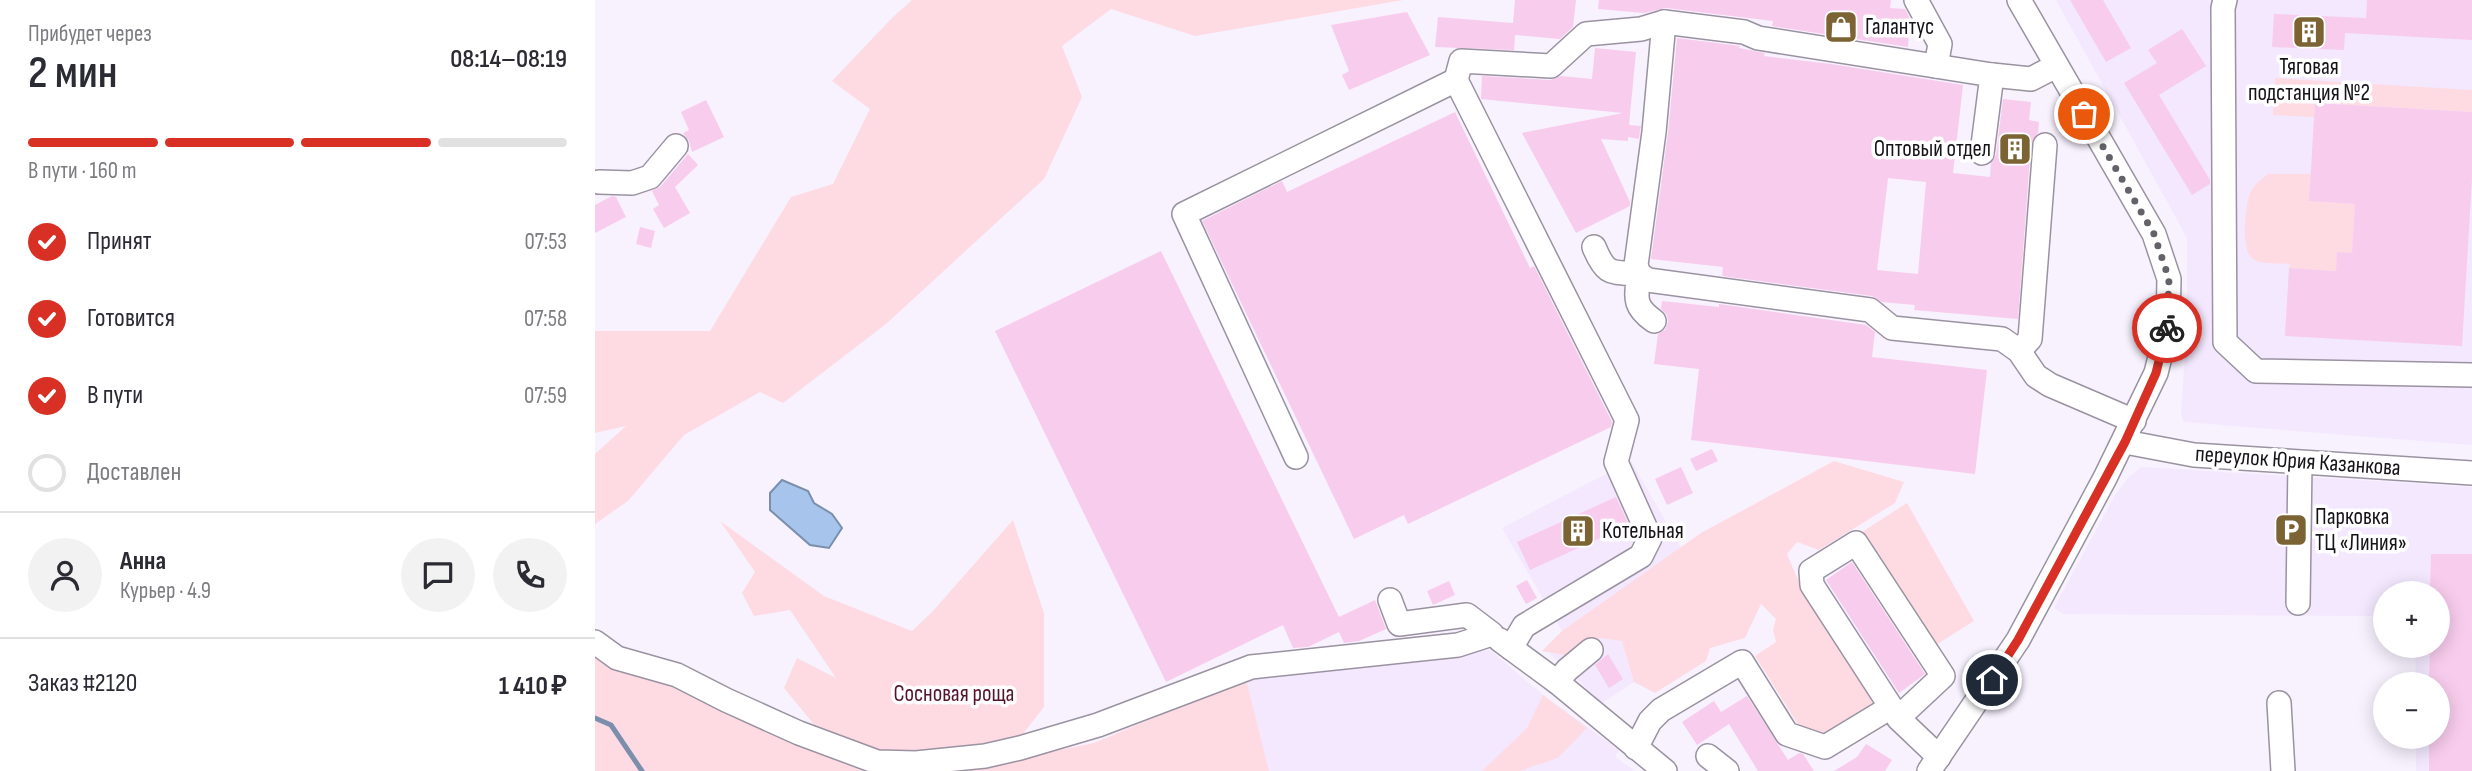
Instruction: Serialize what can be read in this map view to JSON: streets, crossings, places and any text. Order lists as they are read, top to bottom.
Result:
{
  "streets": {
    "street": ["переулок Юрия Казанкова"]
  },
  "parks": ["Сосновая роща"],
  "places": {
    "shop": ["Галантус"],
    "building": ["Тяговая подстанция №2", "Оптовый отдел", "Котельная"],
    "parking": ["Парковка ТЦ «Линия»"]
  },
  "page": {
    "heading": ["2 мин", "Прибудет через", "08:14–08:19"],
    "panel": [
      "Анна",
      "Курьер · 4.9",
      "Заказ #2120",
      "1 410 ₽"
    ],
    "bar": "В пути · 160 m",
    "list": [
      ["Принят", "07:53"],
      ["Готовится", "07:58"],
      ["В пути", "07:59"],
      "Доставлен"
    ],
    "map_buttons": ["+", "−"]
  }
}
